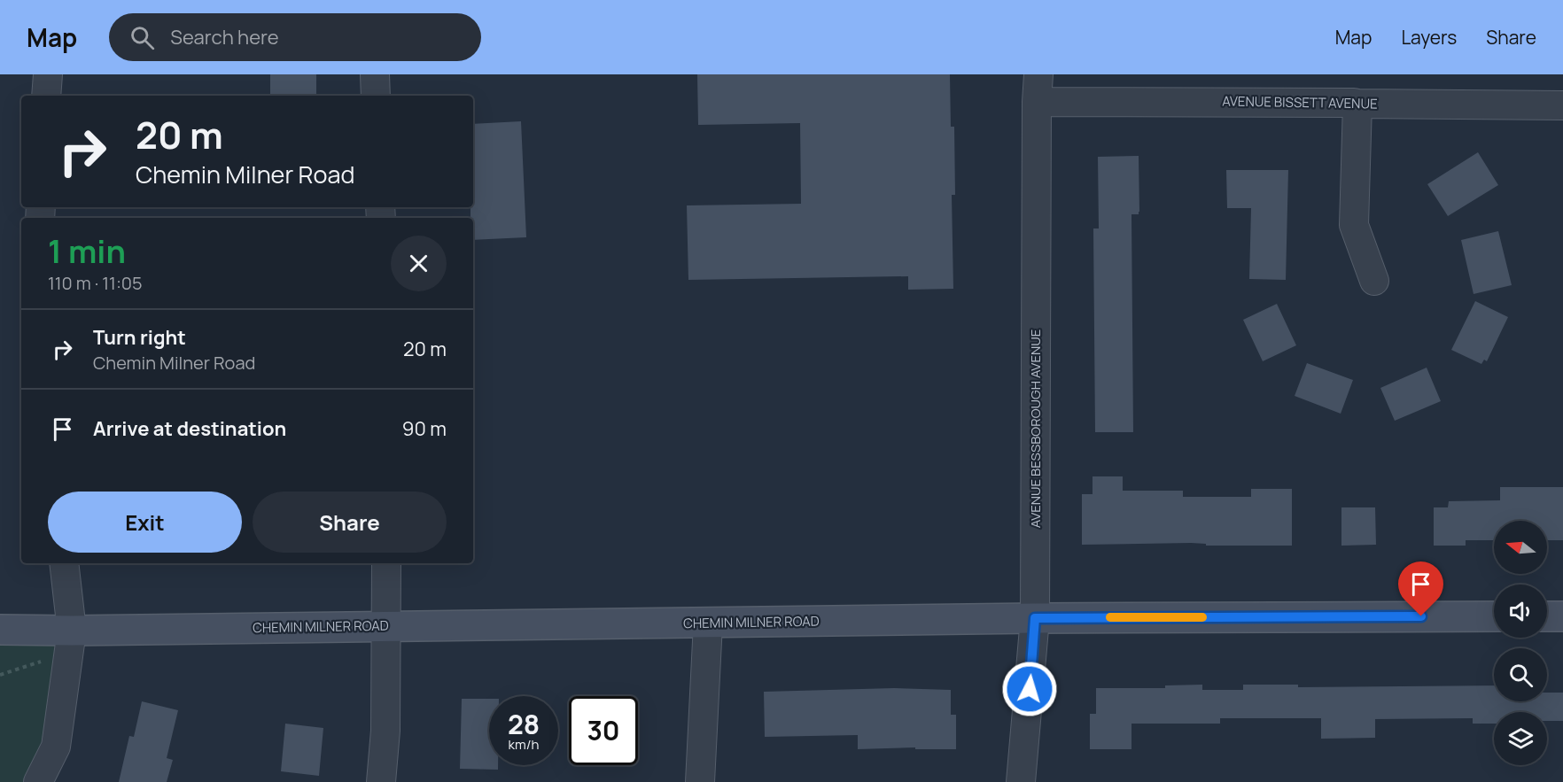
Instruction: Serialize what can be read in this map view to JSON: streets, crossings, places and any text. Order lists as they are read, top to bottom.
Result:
{
  "streets": {
    "street": ["AVENUE BISSETT AVENUE", "AVENUE BESSBOROUGH AVENUE", "CHEMIN MILNER ROAD"]
  },
  "crossings": [
    ["AVENUE BISSETT AVENUE", "AVENUE BESSBOROUGH AVENUE"],
    ["AVENUE BESSBOROUGH AVENUE", "CHEMIN MILNER ROAD"]
  ],
  "north": "left",
  "page": {
    "header": "Map",
    "search": "Search here",
    "nav": ["Map", "Layers", "Share"],
    "turn": ["20 m", "Chemin Milner Road"],
    "heading": ["1 min", "110 m · 11:05"],
    "list": [
      {
        "name": "Turn right",
        "note": "Chemin Milner Road",
        "value": "20 m"
      },
      {
        "name": "Arrive at destination",
        "value": "90 m"
      }
    ],
    "buttons": ["Exit", "Share"],
    "speed": "28 km/h",
    "limit": "30"
  }
}
